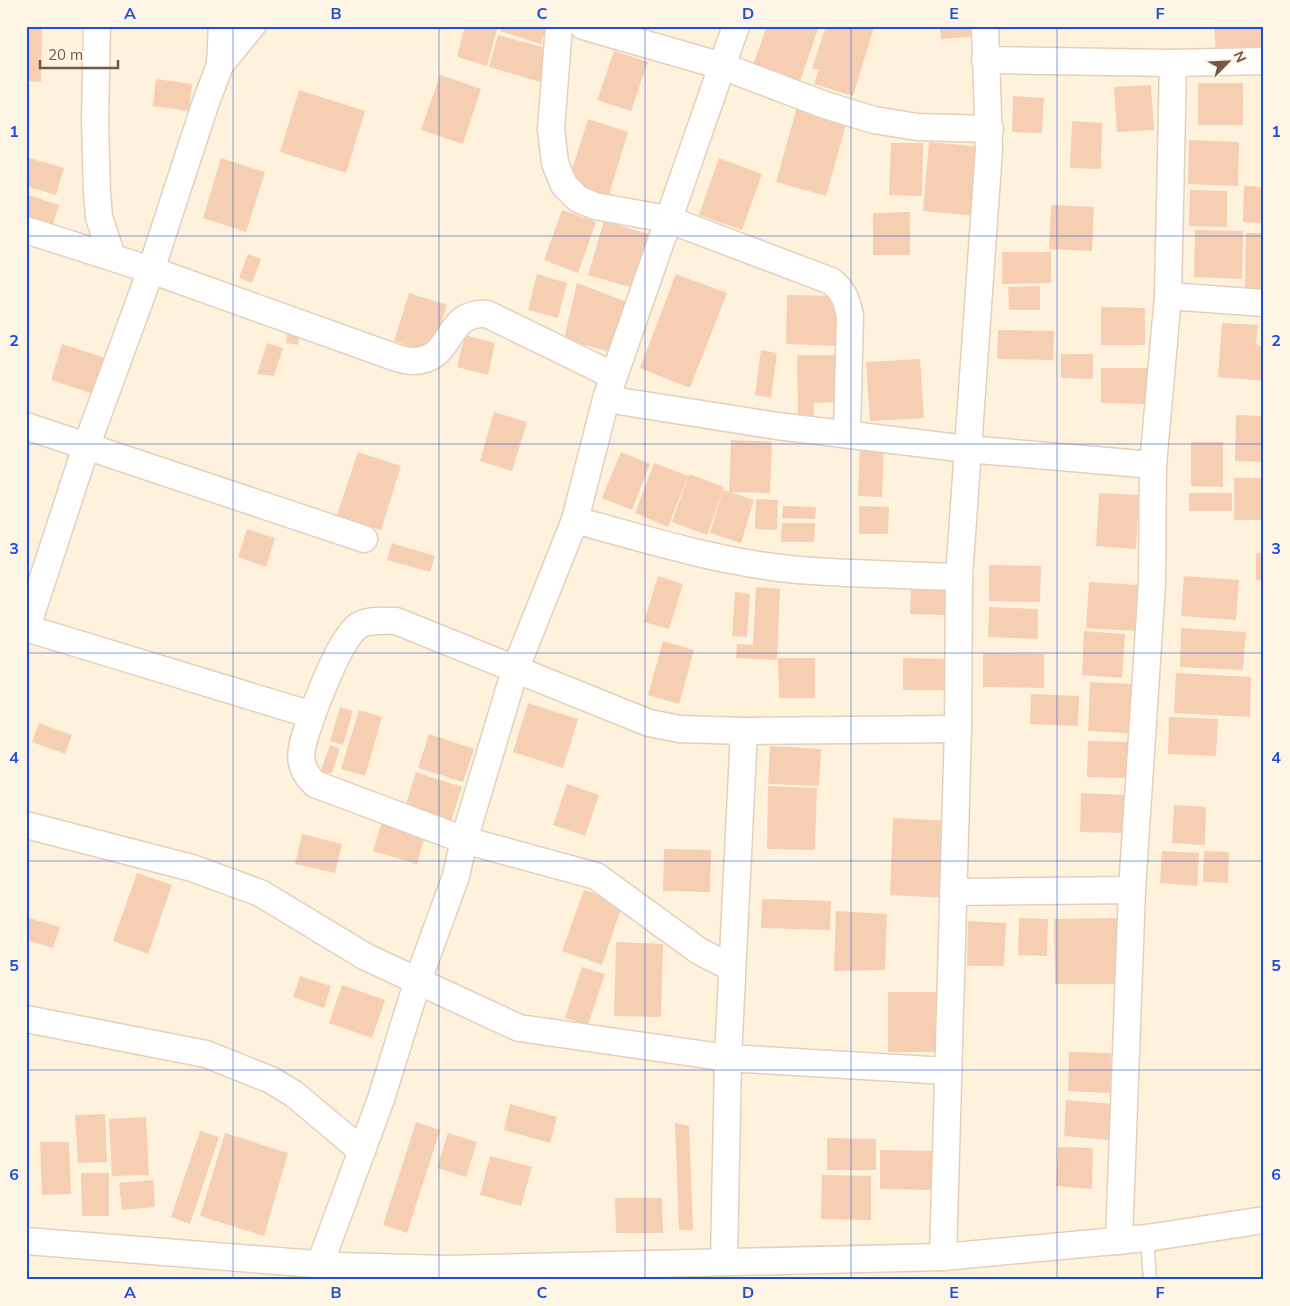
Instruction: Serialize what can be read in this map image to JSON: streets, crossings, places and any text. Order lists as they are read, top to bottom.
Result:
{
  "scale_bar": "20 m",
  "north": "top right",
  "grid": {
    "columns": [
      "A",
      "B",
      "C",
      "D",
      "E",
      "F"
    ],
    "rows": [
      "1",
      "2",
      "3",
      "4",
      "5",
      "6"
    ]
  }
}
